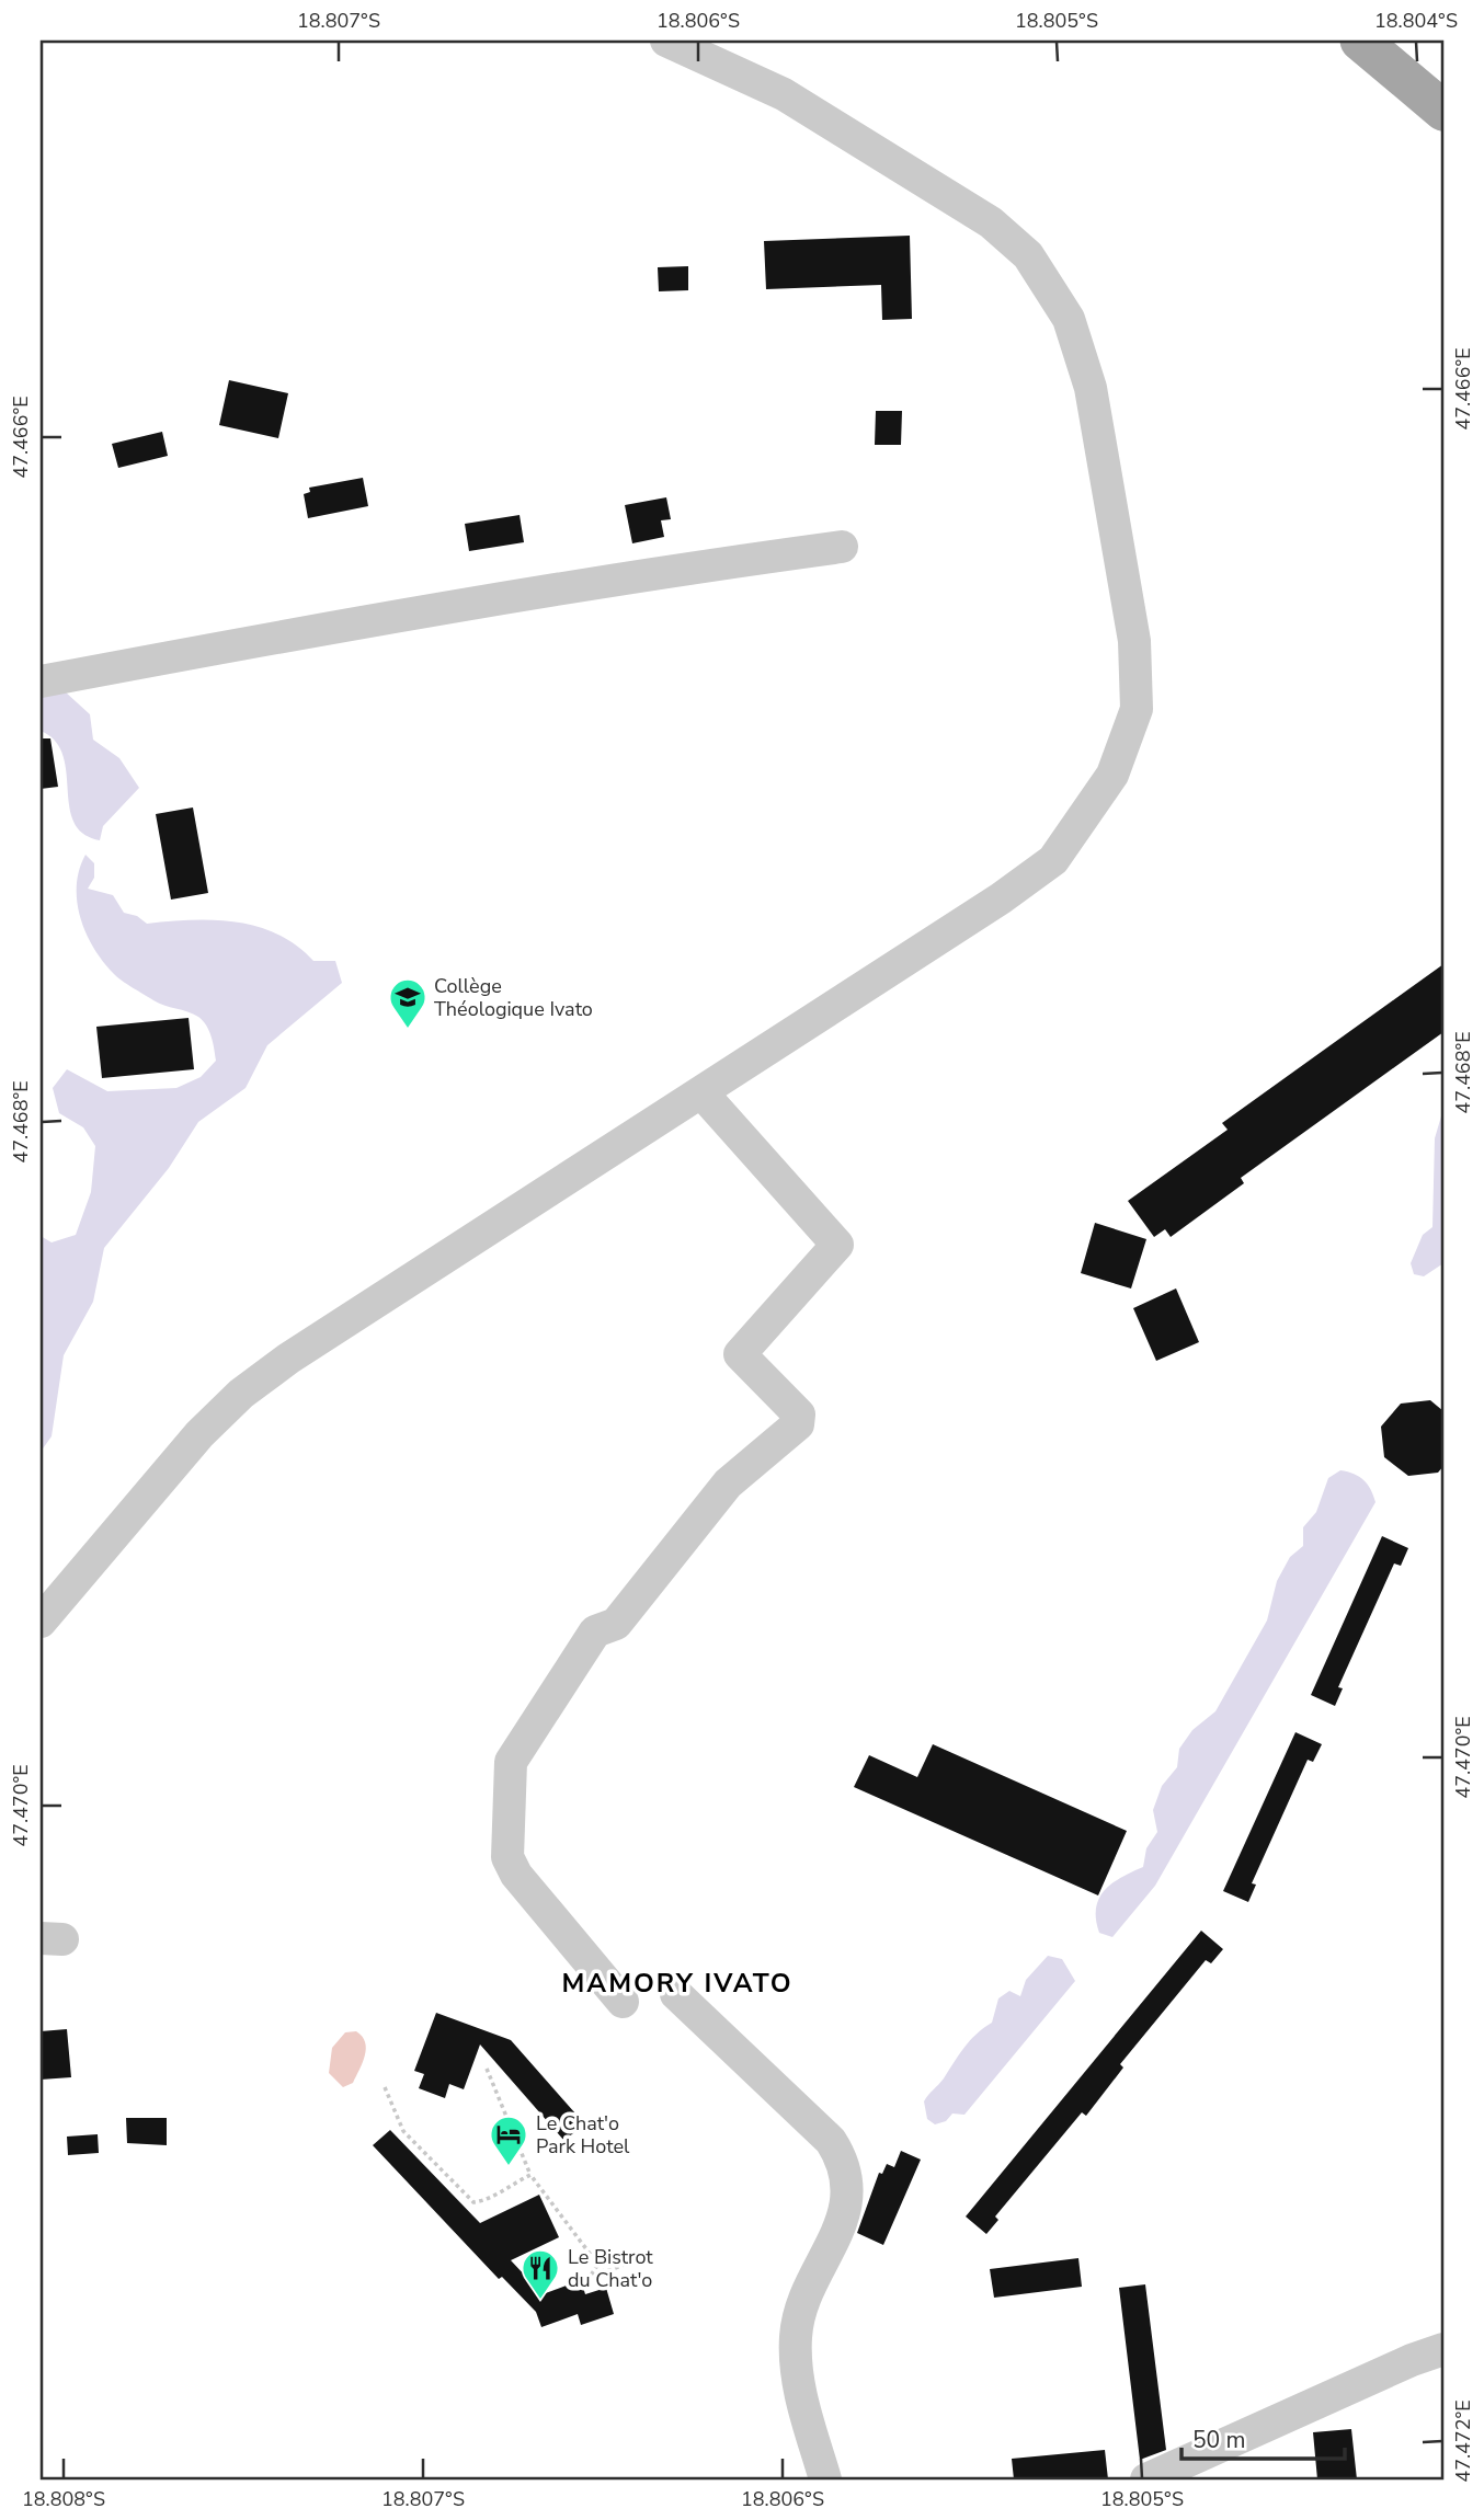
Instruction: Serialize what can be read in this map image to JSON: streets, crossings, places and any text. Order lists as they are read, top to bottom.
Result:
{
  "districts": ["MAMORY IVATO"],
  "places": {
    "school or university": ["Collège Théologique Ivato"],
    "hotel": ["Le Chat'o Park Hotel"],
    "restaurant": ["Le Bistrot du Chat'o"]
  },
  "scale_bar": "50 m",
  "coordinates": [
    "18.807°S",
    "18.806°S",
    "18.805°S",
    "18.804°S",
    "47.466°E",
    "47.468°E",
    "47.470°E",
    "47.472°E",
    "18.808°S"
  ]
}
